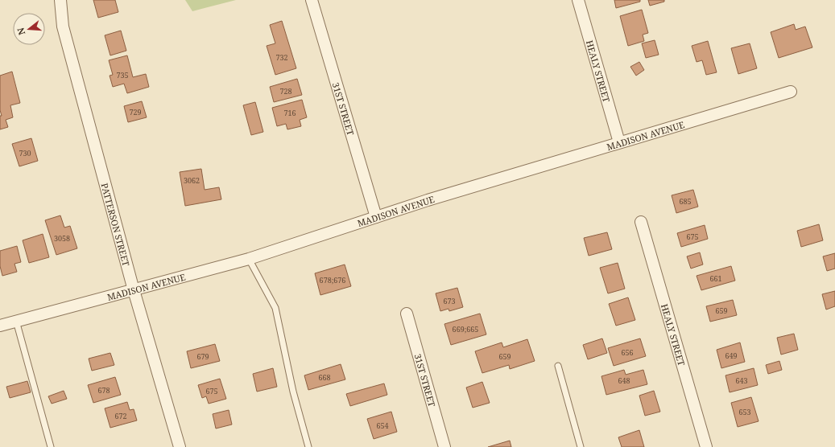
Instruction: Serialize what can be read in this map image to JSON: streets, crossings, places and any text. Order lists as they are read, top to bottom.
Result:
{
  "streets": {
    "street": [
      "HEALY STREET",
      "31ST STREET",
      "MADISON AVENUE",
      "PATTERSON STREET"
    ]
  },
  "crossings": [
    ["HEALY STREET", "MADISON AVENUE"],
    ["31ST STREET", "MADISON AVENUE"],
    ["MADISON AVENUE", "PATTERSON STREET"]
  ],
  "house_numbers": [
    "732",
    "735",
    "728",
    "729",
    "716",
    "730",
    "3062",
    "685",
    "675",
    "3058",
    "661",
    "678;676",
    "673",
    "659",
    "669;665",
    "656",
    "649",
    "679",
    "659",
    "668",
    "648",
    "643",
    "678",
    "675",
    "653",
    "672",
    "654"
  ],
  "north": "left"
}
